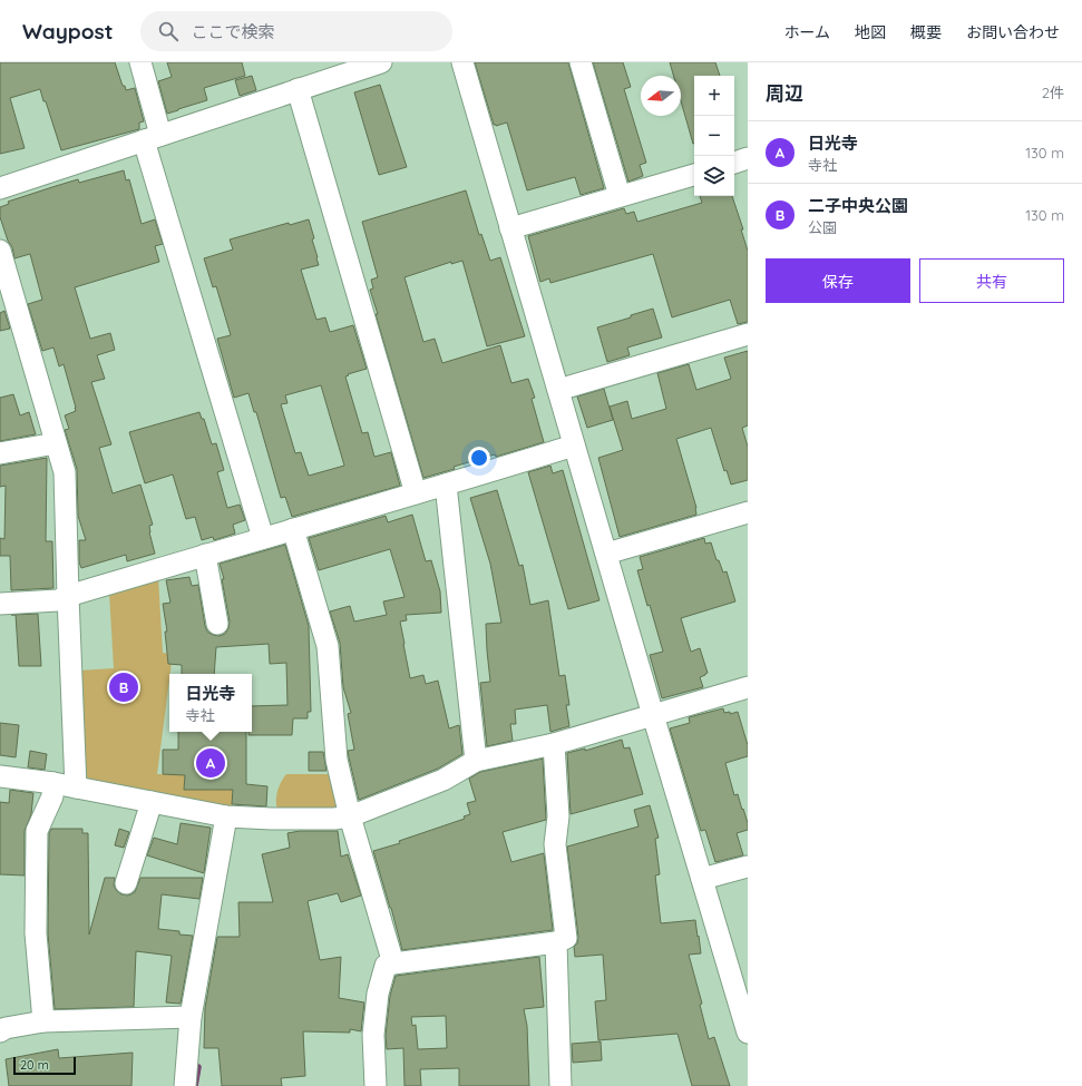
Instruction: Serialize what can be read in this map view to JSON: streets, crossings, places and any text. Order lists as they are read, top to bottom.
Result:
{
  "scale_bar": "20 m",
  "north": "left",
  "page": {
    "header": "Waypost",
    "search": "ここで検索",
    "nav": [
      "ホーム",
      "地図",
      "概要",
      "お問い合わせ"
    ],
    "heading": ["周辺", "2件"],
    "map_buttons": ["+", "−"],
    "list": [
      {
        "mark": "A",
        "name": "日光寺",
        "note": "寺社",
        "value": "130 m"
      },
      {
        "mark": "B",
        "name": "二子中央公園",
        "note": "公園",
        "value": "130 m"
      }
    ],
    "buttons": ["保存", "共有"],
    "pins": ["B", "A"],
    "popup": ["日光寺", "寺社"],
    "scale": "20 m"
  }
}
